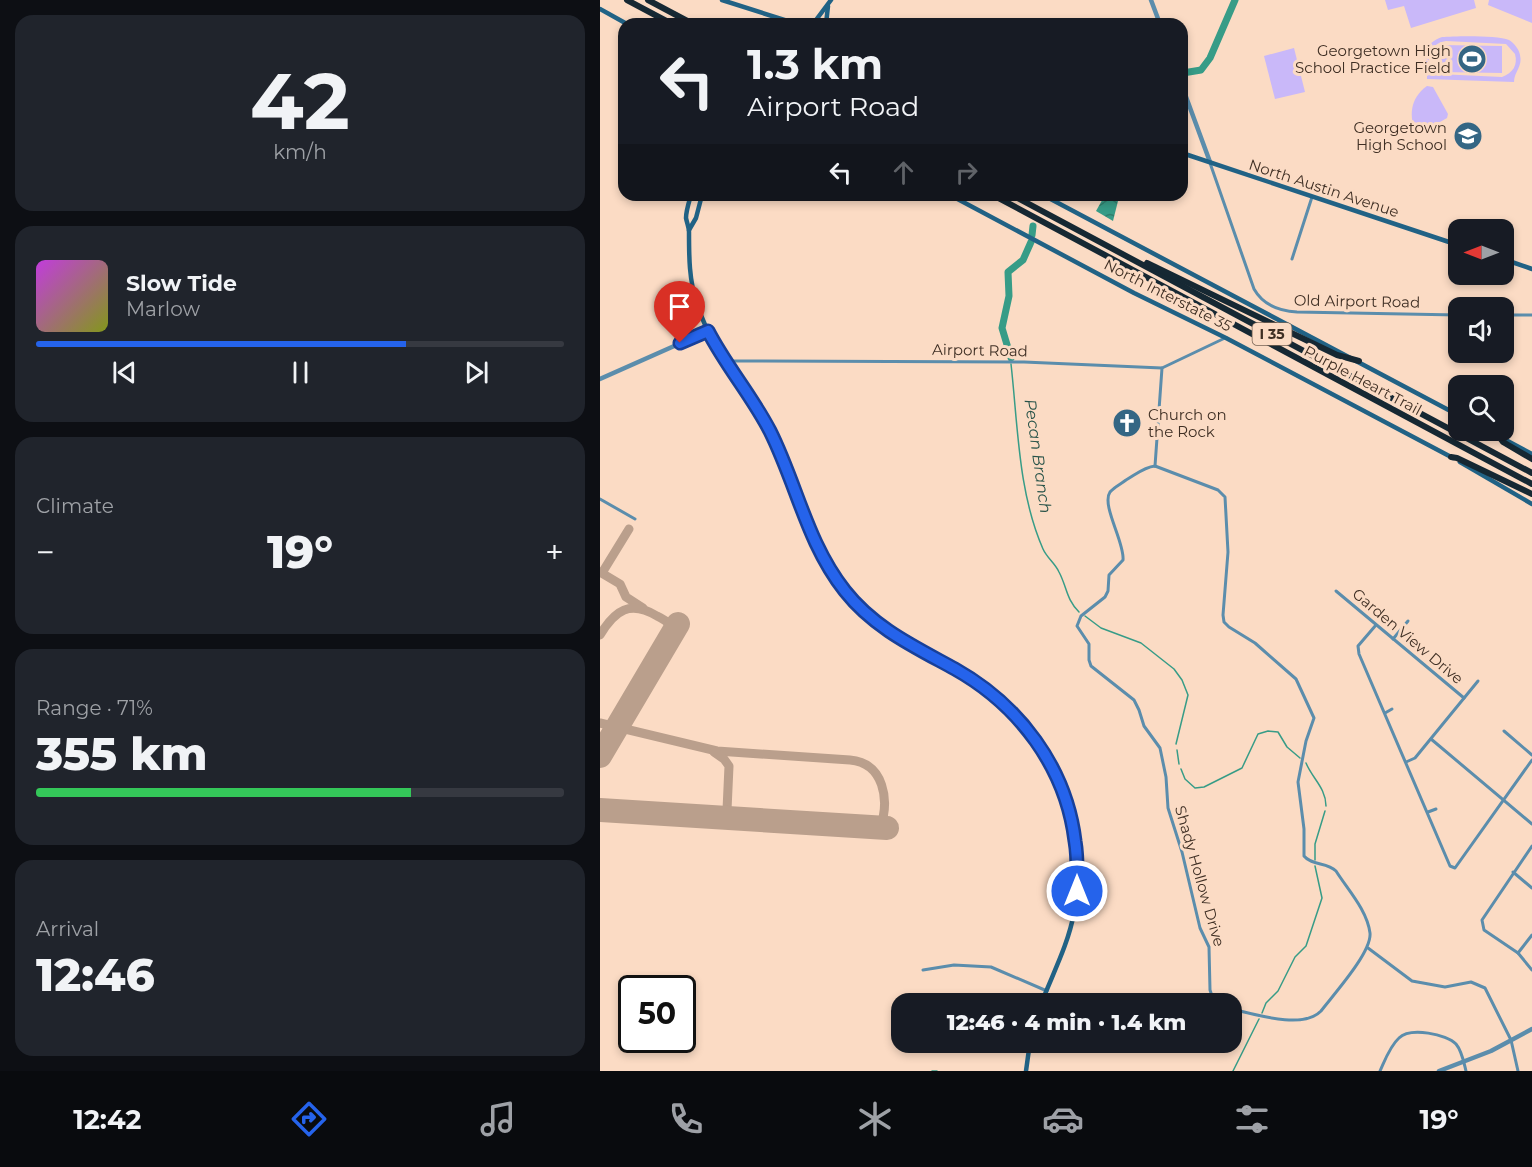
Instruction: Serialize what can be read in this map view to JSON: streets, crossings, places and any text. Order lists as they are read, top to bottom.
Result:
{
  "streets": {
    "highway": ["I 35", "Purple Heart Trail"],
    "main road": ["North Austin Avenue", "North Interstate 35"],
    "street": [
      "Old Airport Road",
      "Airport Road",
      "Garden View Drive",
      "Shady Hollow Drive"
    ]
  },
  "crossings": [
    ["North Austin Avenue", "Old Airport Road"],
    ["North Interstate 35", "Airport Road"]
  ],
  "water": ["Pecan Branch"],
  "places": {
    "sports": ["Georgetown High School Practice Field"],
    "school or university": ["Georgetown High School"],
    "church": ["Church on the Rock"]
  },
  "north": "left",
  "page": {
    "tile": [
      ["42", "km/h"],
      "Climate",
      ["Range · 71%", "355 km"],
      ["Arrival", "12:46"]
    ],
    "turn": ["1.3 km", "Airport Road"],
    "song": ["Slow Tide", "Marlow"],
    "heat": ["−", "19°", "+"],
    "limit": "50",
    "trip": "12:46 · 4 min · 1.4 km",
    "tabs": ["12:42", "19°"]
  }
}
